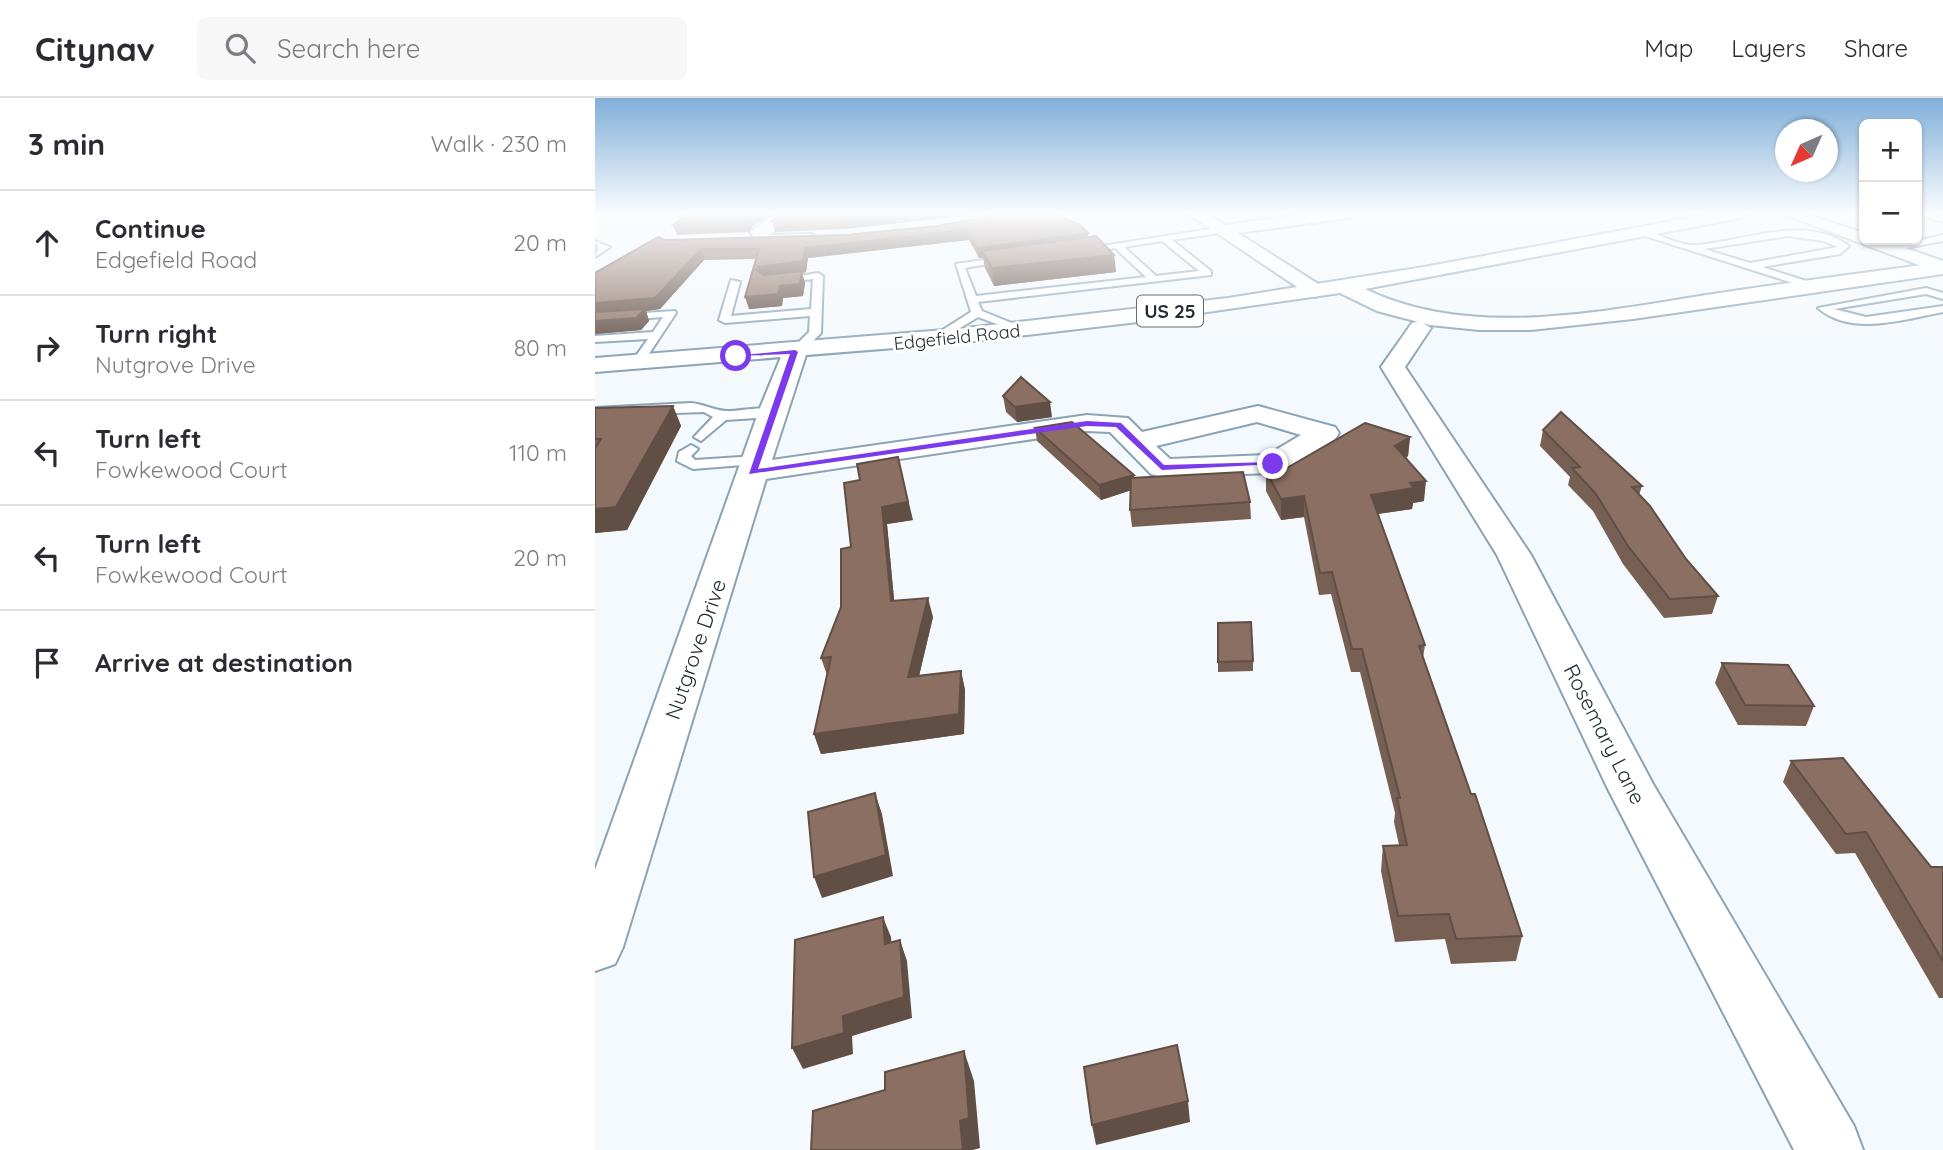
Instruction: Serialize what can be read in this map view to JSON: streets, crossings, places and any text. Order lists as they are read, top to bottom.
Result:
{
  "streets": {
    "street": [
      "US 25",
      "Edgefield Road",
      "Nutgrove Drive",
      "Rosemary Lane"
    ]
  },
  "crossings": [
    ["US 25", "Edgefield Road"],
    ["Edgefield Road", "Nutgrove Drive"]
  ],
  "north": "bottom left",
  "page": {
    "header": "Citynav",
    "search": "Search here",
    "nav": ["Map", "Layers", "Share"],
    "heading": ["3 min", "Walk · 230 m"],
    "map_buttons": ["+", "−"],
    "list": [
      ["Continue", "Edgefield Road", "20 m"],
      ["Turn right", "Nutgrove Drive", "80 m"],
      ["Turn left", "Fowkewood Court", "110 m"],
      ["Turn left", "Fowkewood Court", "20 m"],
      "Arrive at destination"
    ]
  }
}
